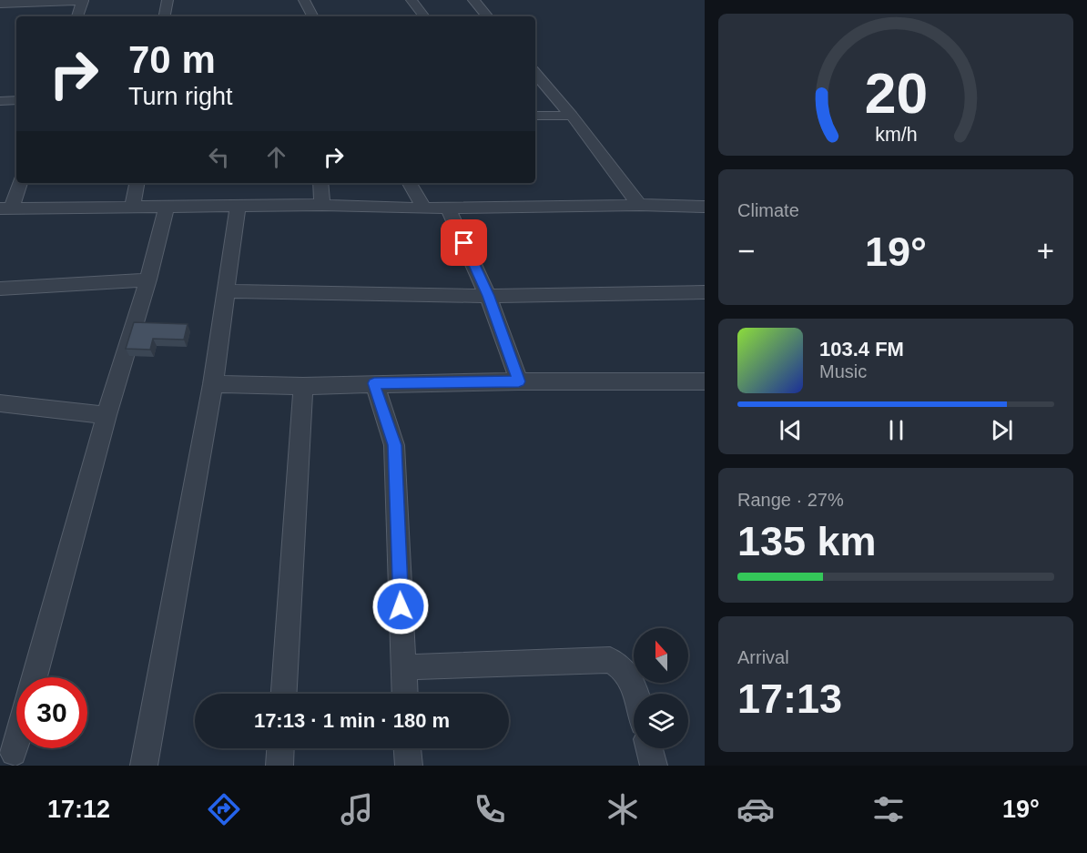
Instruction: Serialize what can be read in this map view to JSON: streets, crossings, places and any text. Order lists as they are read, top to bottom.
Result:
{
  "north": "top",
  "page": {
    "turn": ["70 m", "Turn right"],
    "tile": [
      "Climate",
      ["Range · 27%", "135 km"],
      ["Arrival", "17:13"]
    ],
    "heat": ["−", "19°", "+"],
    "song": ["103.4 FM", "Music"],
    "limit": "30",
    "trip": "17:13 · 1 min · 180 m",
    "tabs": ["17:12", "19°"],
    "gauge": ["20", "km/h"]
  }
}
